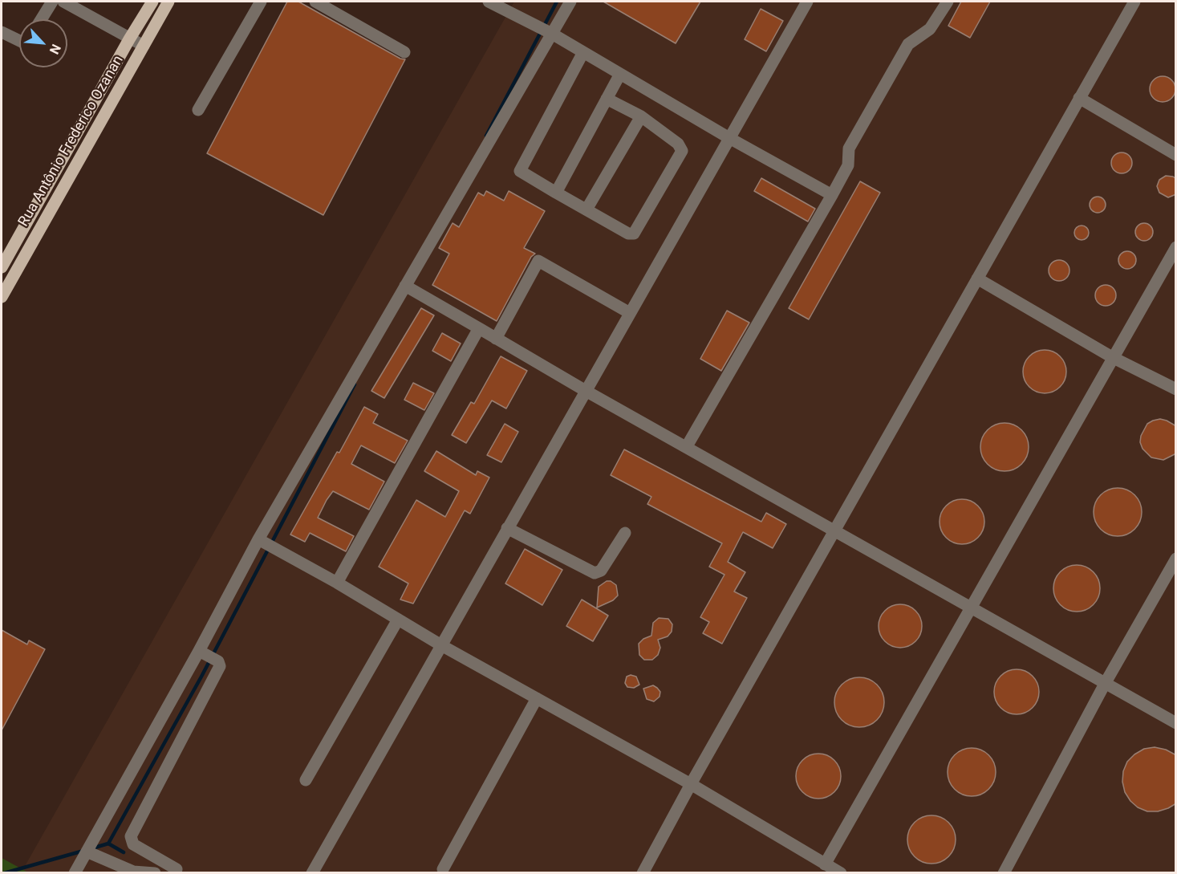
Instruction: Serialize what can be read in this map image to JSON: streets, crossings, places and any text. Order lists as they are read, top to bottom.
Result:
{
  "streets": {
    "main road": ["Rua Antônio Frederico Ozanan"]
  },
  "north": "bottom right"
}
